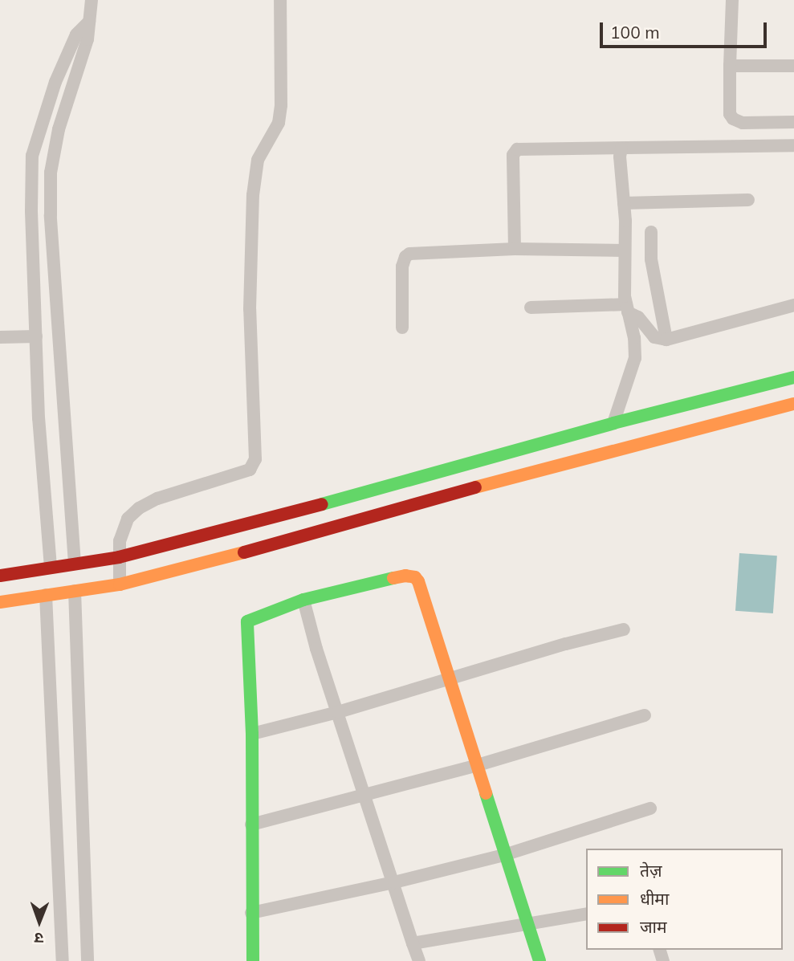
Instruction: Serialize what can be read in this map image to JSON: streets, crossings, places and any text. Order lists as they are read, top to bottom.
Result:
{
  "legend": ["तेज़", "धीमा", "जाम"],
  "scale_bar": "100 m",
  "north": "bottom"
}
